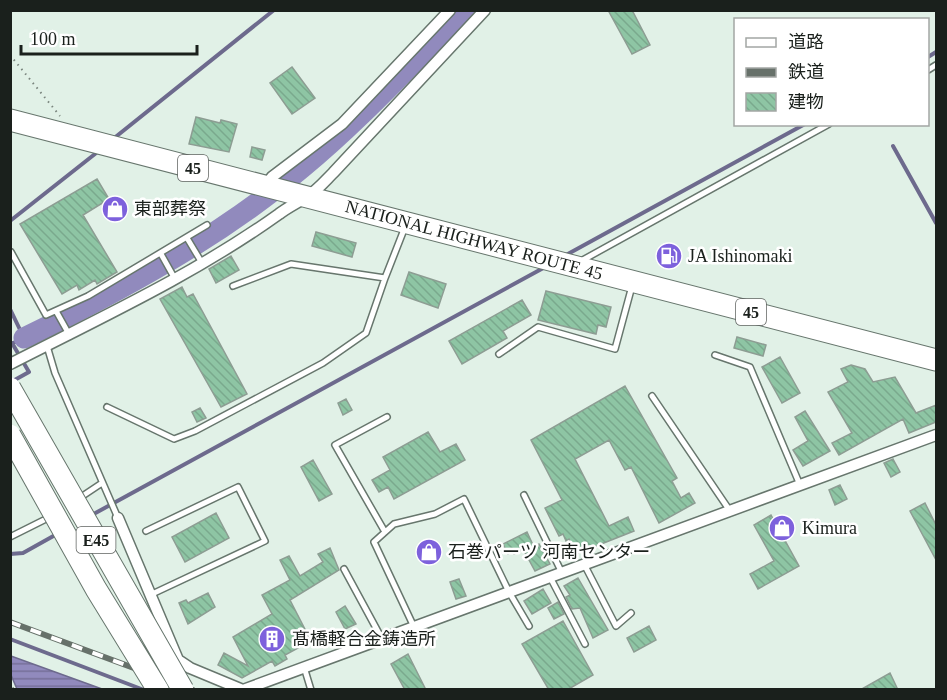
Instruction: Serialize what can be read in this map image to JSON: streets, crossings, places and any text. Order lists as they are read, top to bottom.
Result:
{
  "streets": {
    "highway": ["45", "NATIONAL HIGHWAY ROUTE 45", "E45"]
  },
  "places": {
    "shop": ["東部葬祭", "Kimura", "石巻パーツ 河南センター"],
    "fuel station": ["JA Ishinomaki"],
    "building": ["髙橋軽合金鋳造所"]
  },
  "legend": ["道路", "鉄道", "建物"],
  "scale_bar": "100 m"
}
